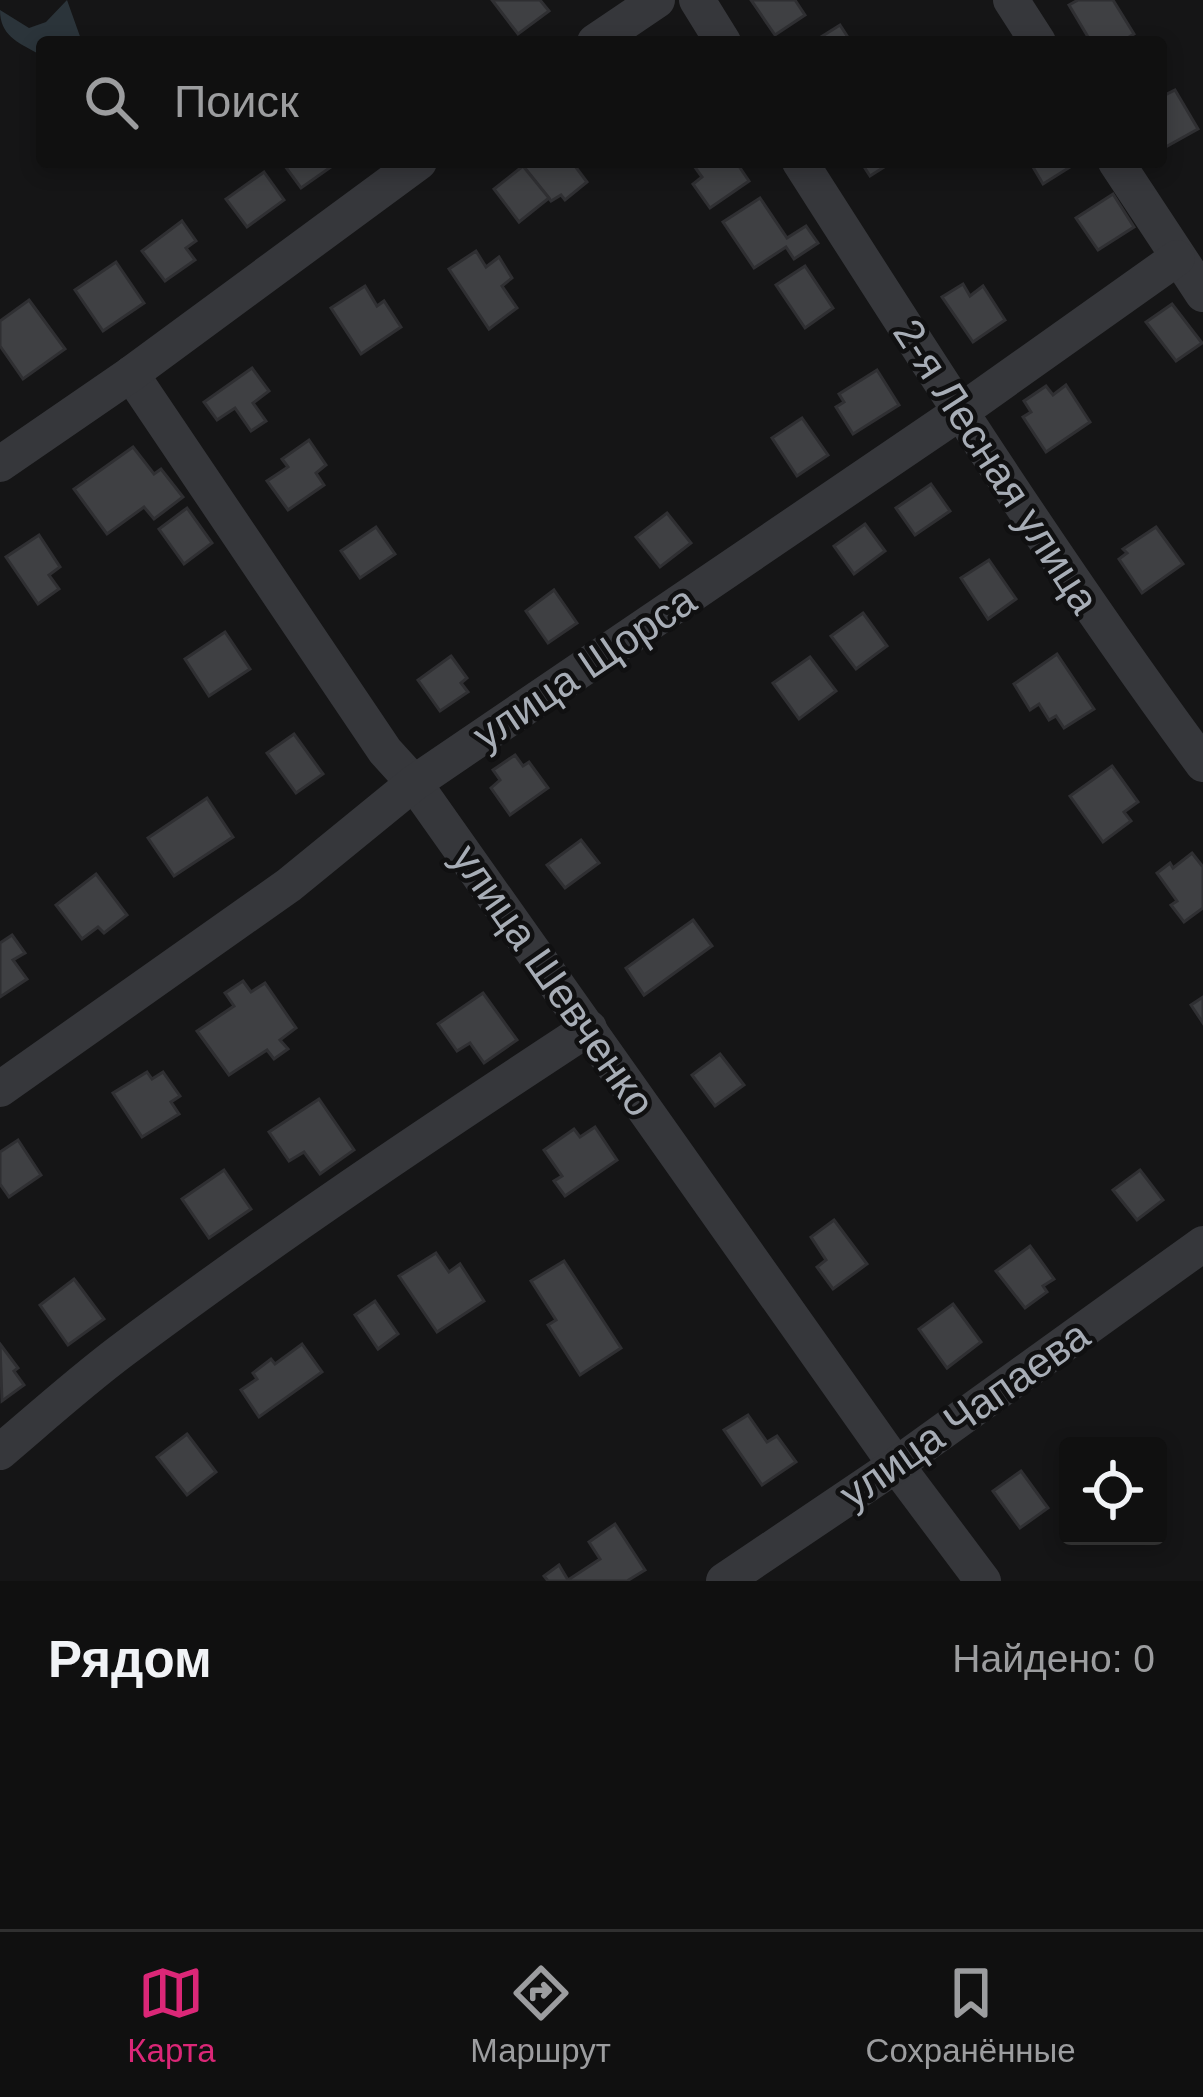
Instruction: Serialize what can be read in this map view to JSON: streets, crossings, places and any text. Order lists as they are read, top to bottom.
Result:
{
  "streets": {
    "street": [
      "2-я Лесная улица",
      "улица Щорса",
      "улица Шевченко",
      "улица Чапаева"
    ]
  },
  "crossings": [
    ["2-я Лесная улица", "улица Щорса"],
    ["улица Щорса", "улица Шевченко"],
    ["улица Шевченко", "улица Чапаева"]
  ],
  "page": {
    "search": "Поиск",
    "heading": ["Рядом", "Найдено: 0"],
    "nav": ["Карта", "Маршрут", "Сохранённые"]
  }
}
